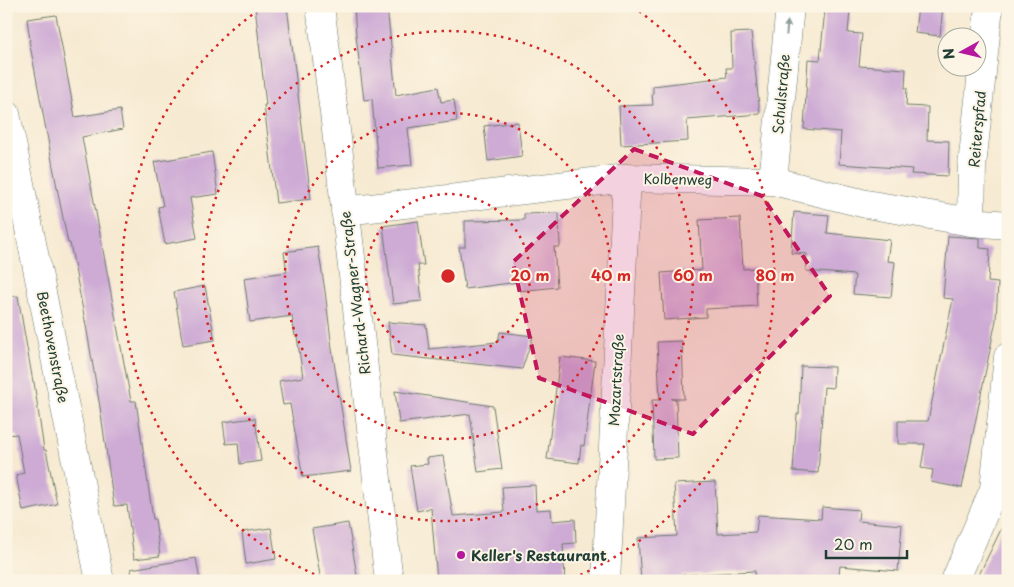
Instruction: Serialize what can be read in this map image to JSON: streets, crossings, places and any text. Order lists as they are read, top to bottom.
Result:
{
  "streets": {
    "street": [
      "Schulstraße",
      "Reiterspfad",
      "Kolbenweg",
      "Richard-Wagner-Straße",
      "Beethovenstraße",
      "Mozartstraße"
    ]
  },
  "crossings": [
    ["Schulstraße", "Kolbenweg"],
    ["Reiterspfad", "Kolbenweg"],
    ["Kolbenweg", "Richard-Wagner-Straße"],
    ["Kolbenweg", "Mozartstraße"]
  ],
  "one_way": ["Schulstraße"],
  "places": ["Keller's Restaurant"],
  "scale_bar": "20 m",
  "north": "left",
  "rings": [
    "20 m",
    "40 m",
    "60 m",
    "80 m"
  ]
}
